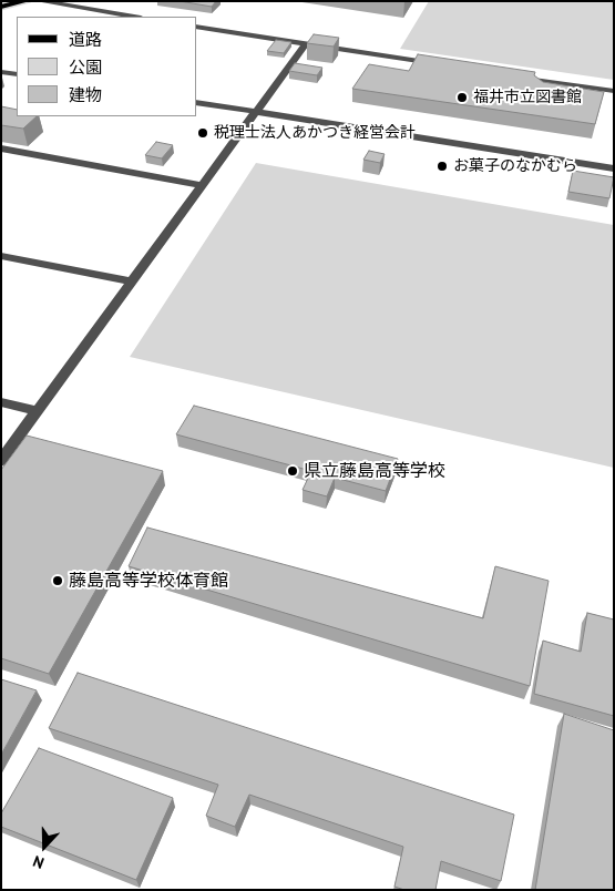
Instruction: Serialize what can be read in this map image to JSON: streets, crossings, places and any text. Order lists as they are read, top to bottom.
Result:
{
  "places": [
    "福井市立図書館",
    "税理士法人あかつき経営会計",
    "お菓子のなかむら",
    "県立藤島高等学校",
    "藤島高等学校体育館"
  ],
  "legend": ["道路", "公園", "建物"],
  "north": "bottom"
}
